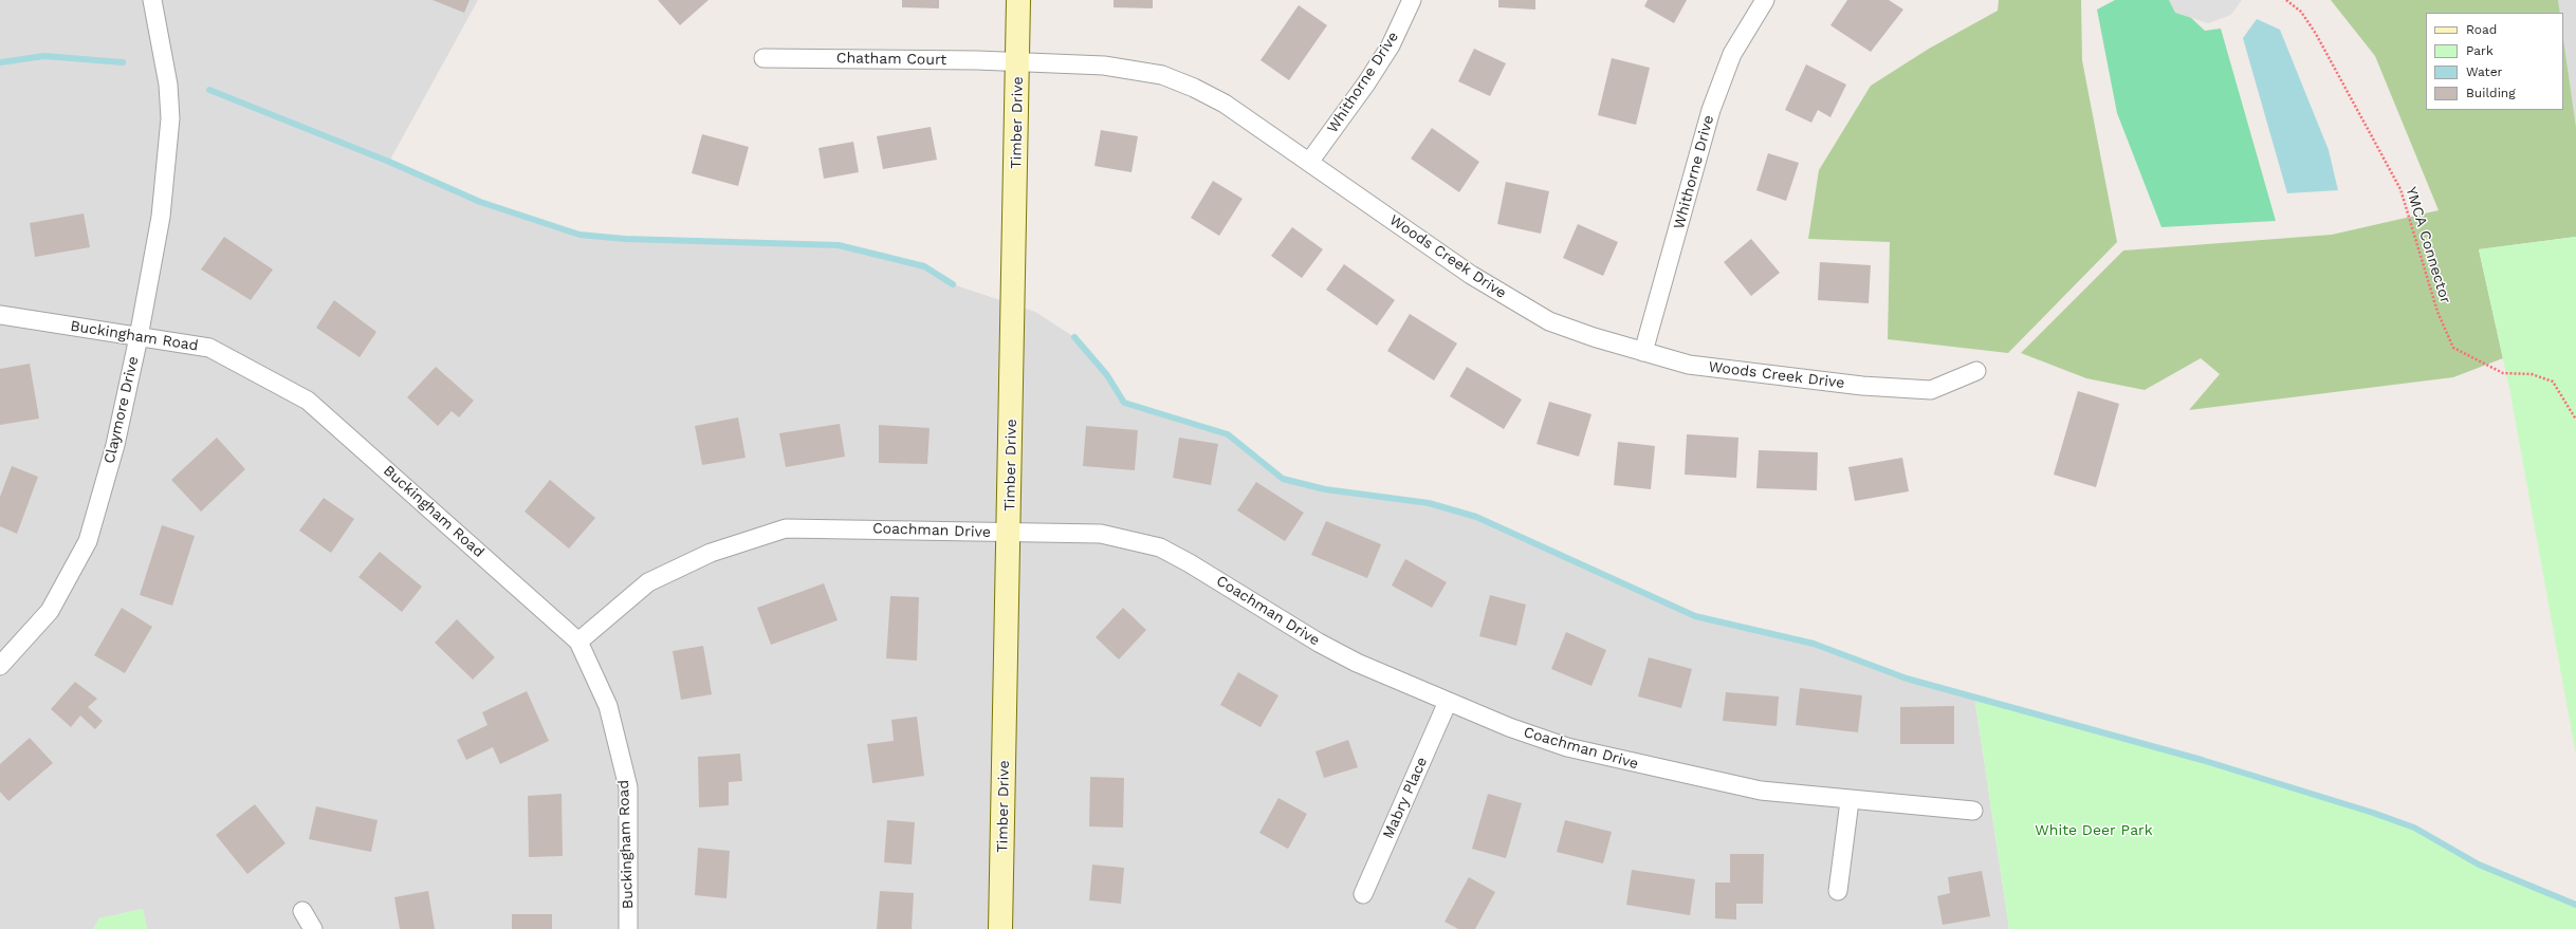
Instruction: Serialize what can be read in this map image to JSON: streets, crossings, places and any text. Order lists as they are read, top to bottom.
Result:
{
  "streets": {
    "main road": ["Timber Drive"],
    "street": [
      "Chatham Court",
      "Whithorne Drive",
      "Woods Creek Drive",
      "Buckingham Road",
      "Claymore Drive",
      "Coachman Drive",
      "Mabry Place"
    ],
    "path": ["YMCA Connector"]
  },
  "crossings": [
    ["Chatham Court", "Timber Drive"],
    ["Chatham Court", "Woods Creek Drive"],
    ["Whithorne Drive", "Woods Creek Drive"],
    ["Timber Drive", "Woods Creek Drive"],
    ["Timber Drive", "Coachman Drive"],
    ["Buckingham Road", "Claymore Drive"],
    ["Buckingham Road", "Coachman Drive"],
    ["Coachman Drive", "Mabry Place"]
  ],
  "parks": ["White Deer Park"],
  "legend": [
    "Road",
    "Park",
    "Water",
    "Building"
  ]
}
